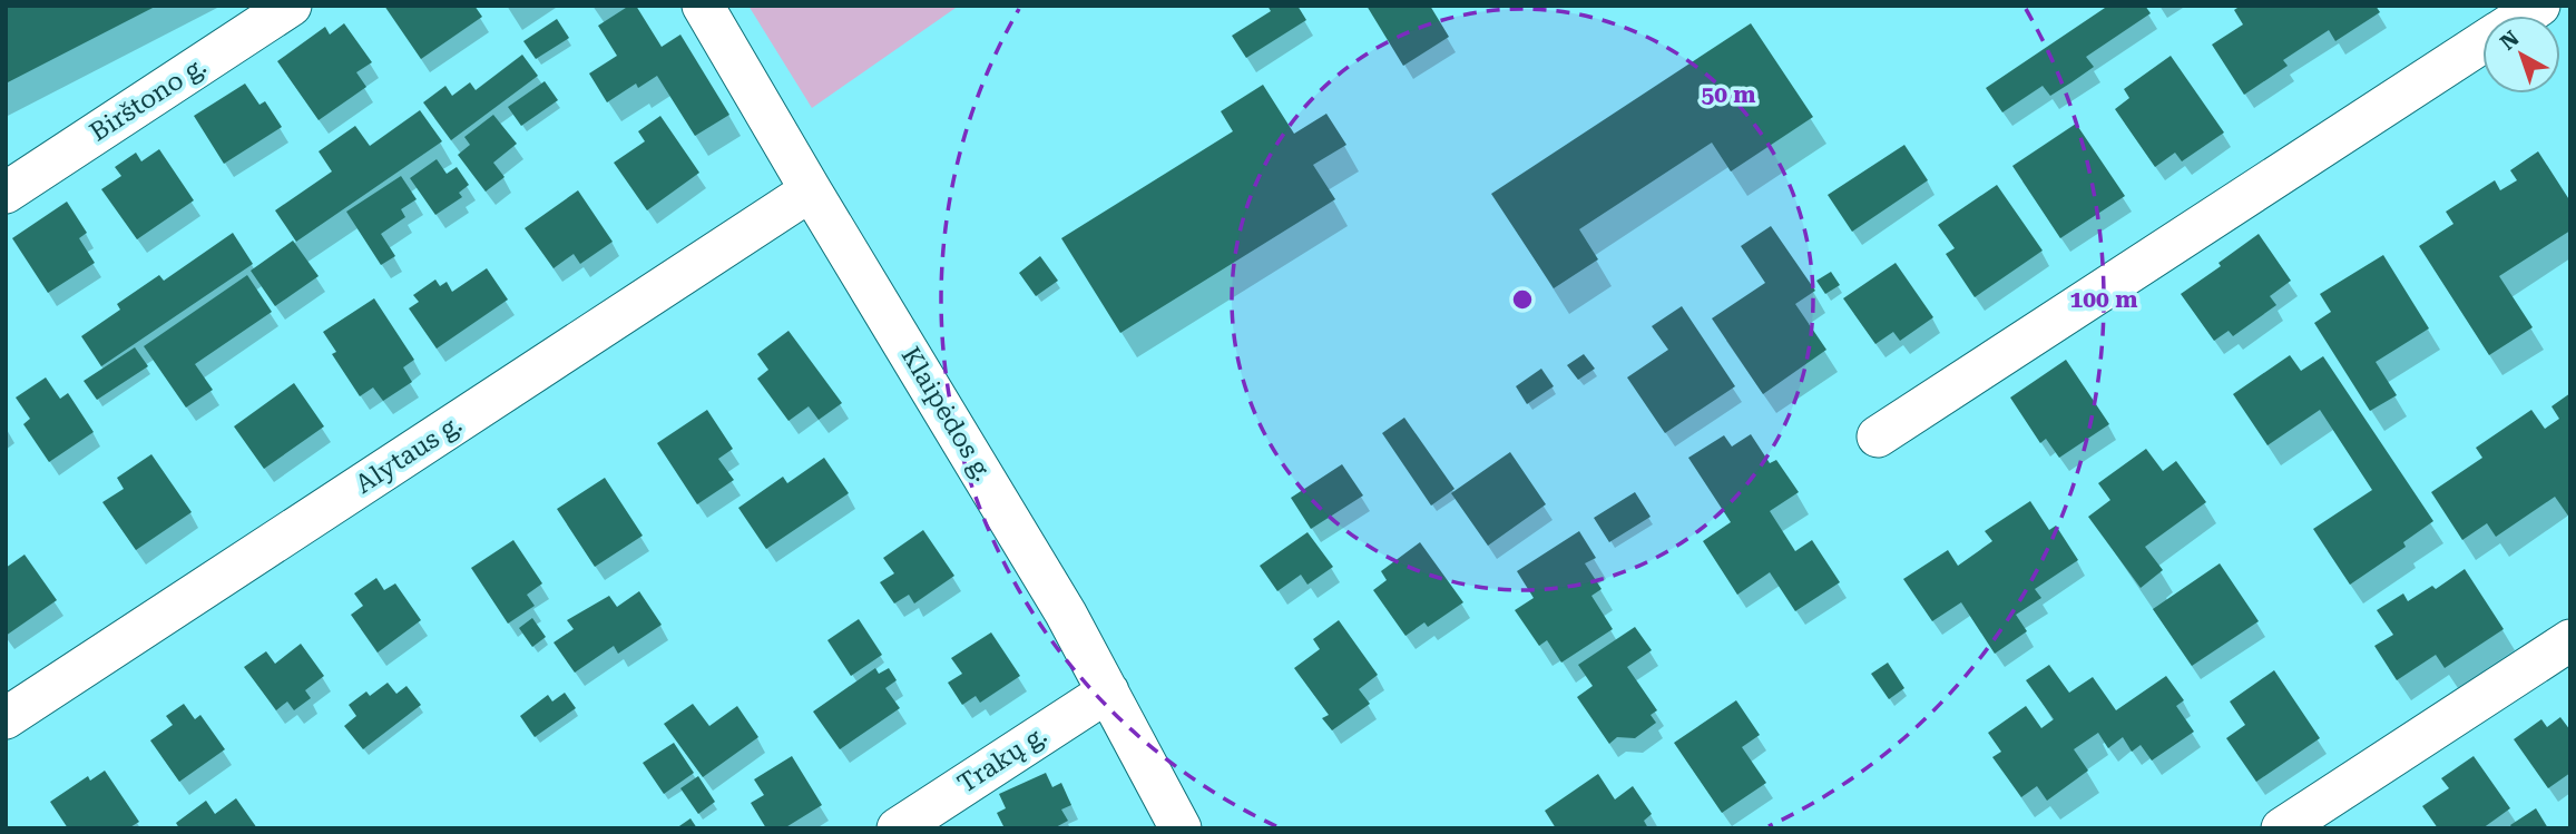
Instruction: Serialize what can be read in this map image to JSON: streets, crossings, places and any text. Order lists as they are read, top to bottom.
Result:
{
  "streets": {
    "street": [
      "Birštono g.",
      "Klaipėdos g.",
      "Alytaus g.",
      "Trakų g."
    ]
  },
  "crossings": [
    ["Klaipėdos g.", "Alytaus g."],
    ["Klaipėdos g.", "Trakų g."]
  ],
  "north": "top left",
  "rings": ["50 m", "100 m"]
}
